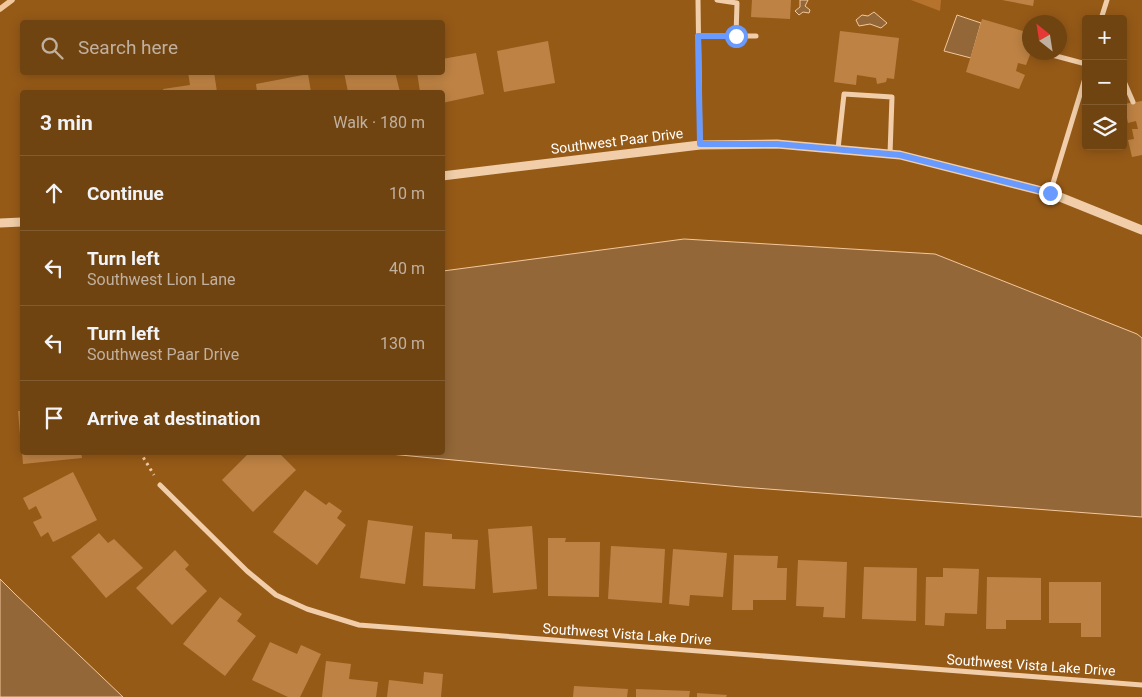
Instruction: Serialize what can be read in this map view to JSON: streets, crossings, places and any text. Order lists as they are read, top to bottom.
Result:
{
  "streets": {
    "street": ["Southwest Paar Drive", "Southwest Vista Lake Drive"]
  },
  "north": "top left",
  "page": {
    "map_buttons": ["+", "−"],
    "search": "Search here",
    "heading": ["3 min", "Walk · 180 m"],
    "list": [
      ["Continue", "10 m"],
      ["Turn left", "Southwest Lion Lane", "40 m"],
      ["Turn left", "Southwest Paar Drive", "130 m"],
      "Arrive at destination"
    ]
  }
}
